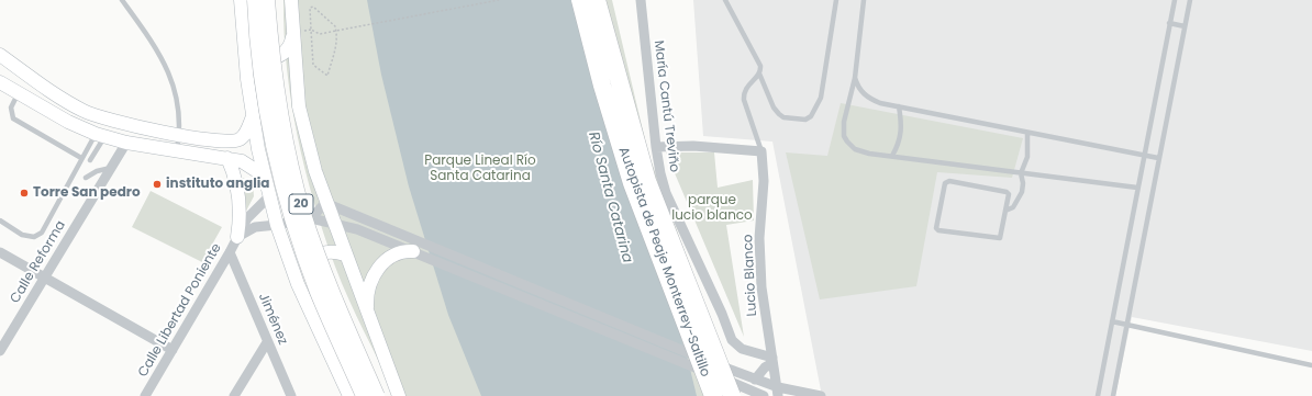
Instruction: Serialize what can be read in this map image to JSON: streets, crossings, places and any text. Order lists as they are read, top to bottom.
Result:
{
  "streets": {
    "highway": ["Autopista de Peaje Monterrey-Saltillo"],
    "main road": ["20"],
    "street": [
      "María Cantú Treviño",
      "Calle Reforma",
      "Lucio Blanco",
      "Calle Libertad Poniente",
      "Jiménez"
    ]
  },
  "crossings": [
    ["María Cantú Treviño", "Lucio Blanco"],
    ["20", "Calle Libertad Poniente"],
    ["Calle Libertad Poniente", "Jiménez"]
  ],
  "water": ["Río Santa Catarina"],
  "parks": ["Parque Lineal Río Santa Catarina", "parque lucio blanco"],
  "places": ["instituto anglia", "Torre San pedro"]
}
